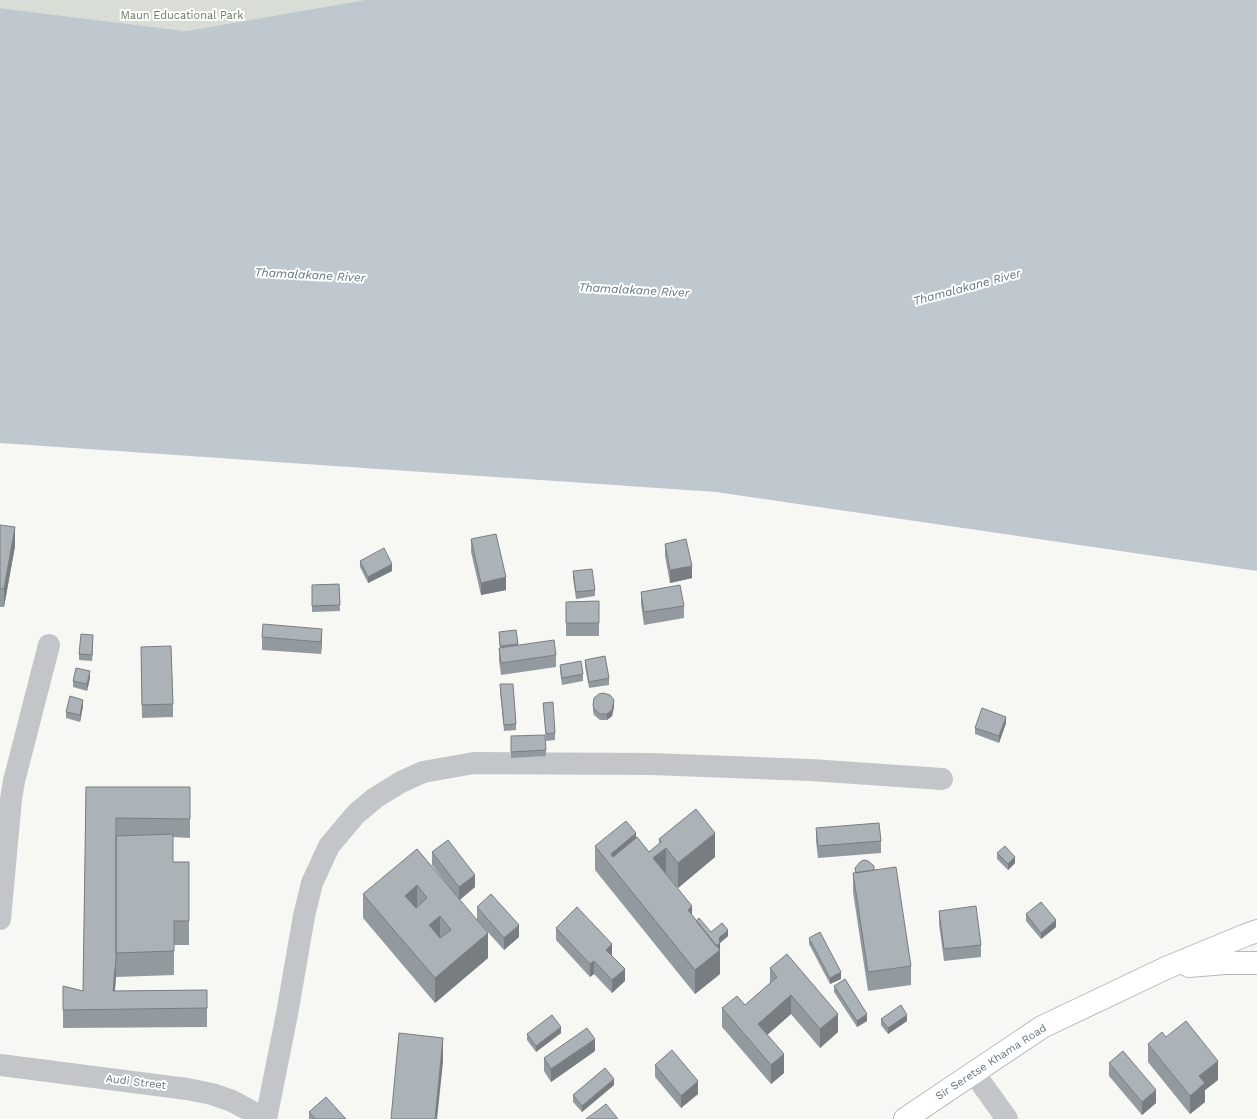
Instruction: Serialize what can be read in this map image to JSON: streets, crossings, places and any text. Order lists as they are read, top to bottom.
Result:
{
  "streets": {
    "main road": ["Sir Seretse Khama Road"],
    "street": ["Audi Street"]
  },
  "water": ["Thamalakane River"],
  "parks": ["Maun Educational Park"]
}
